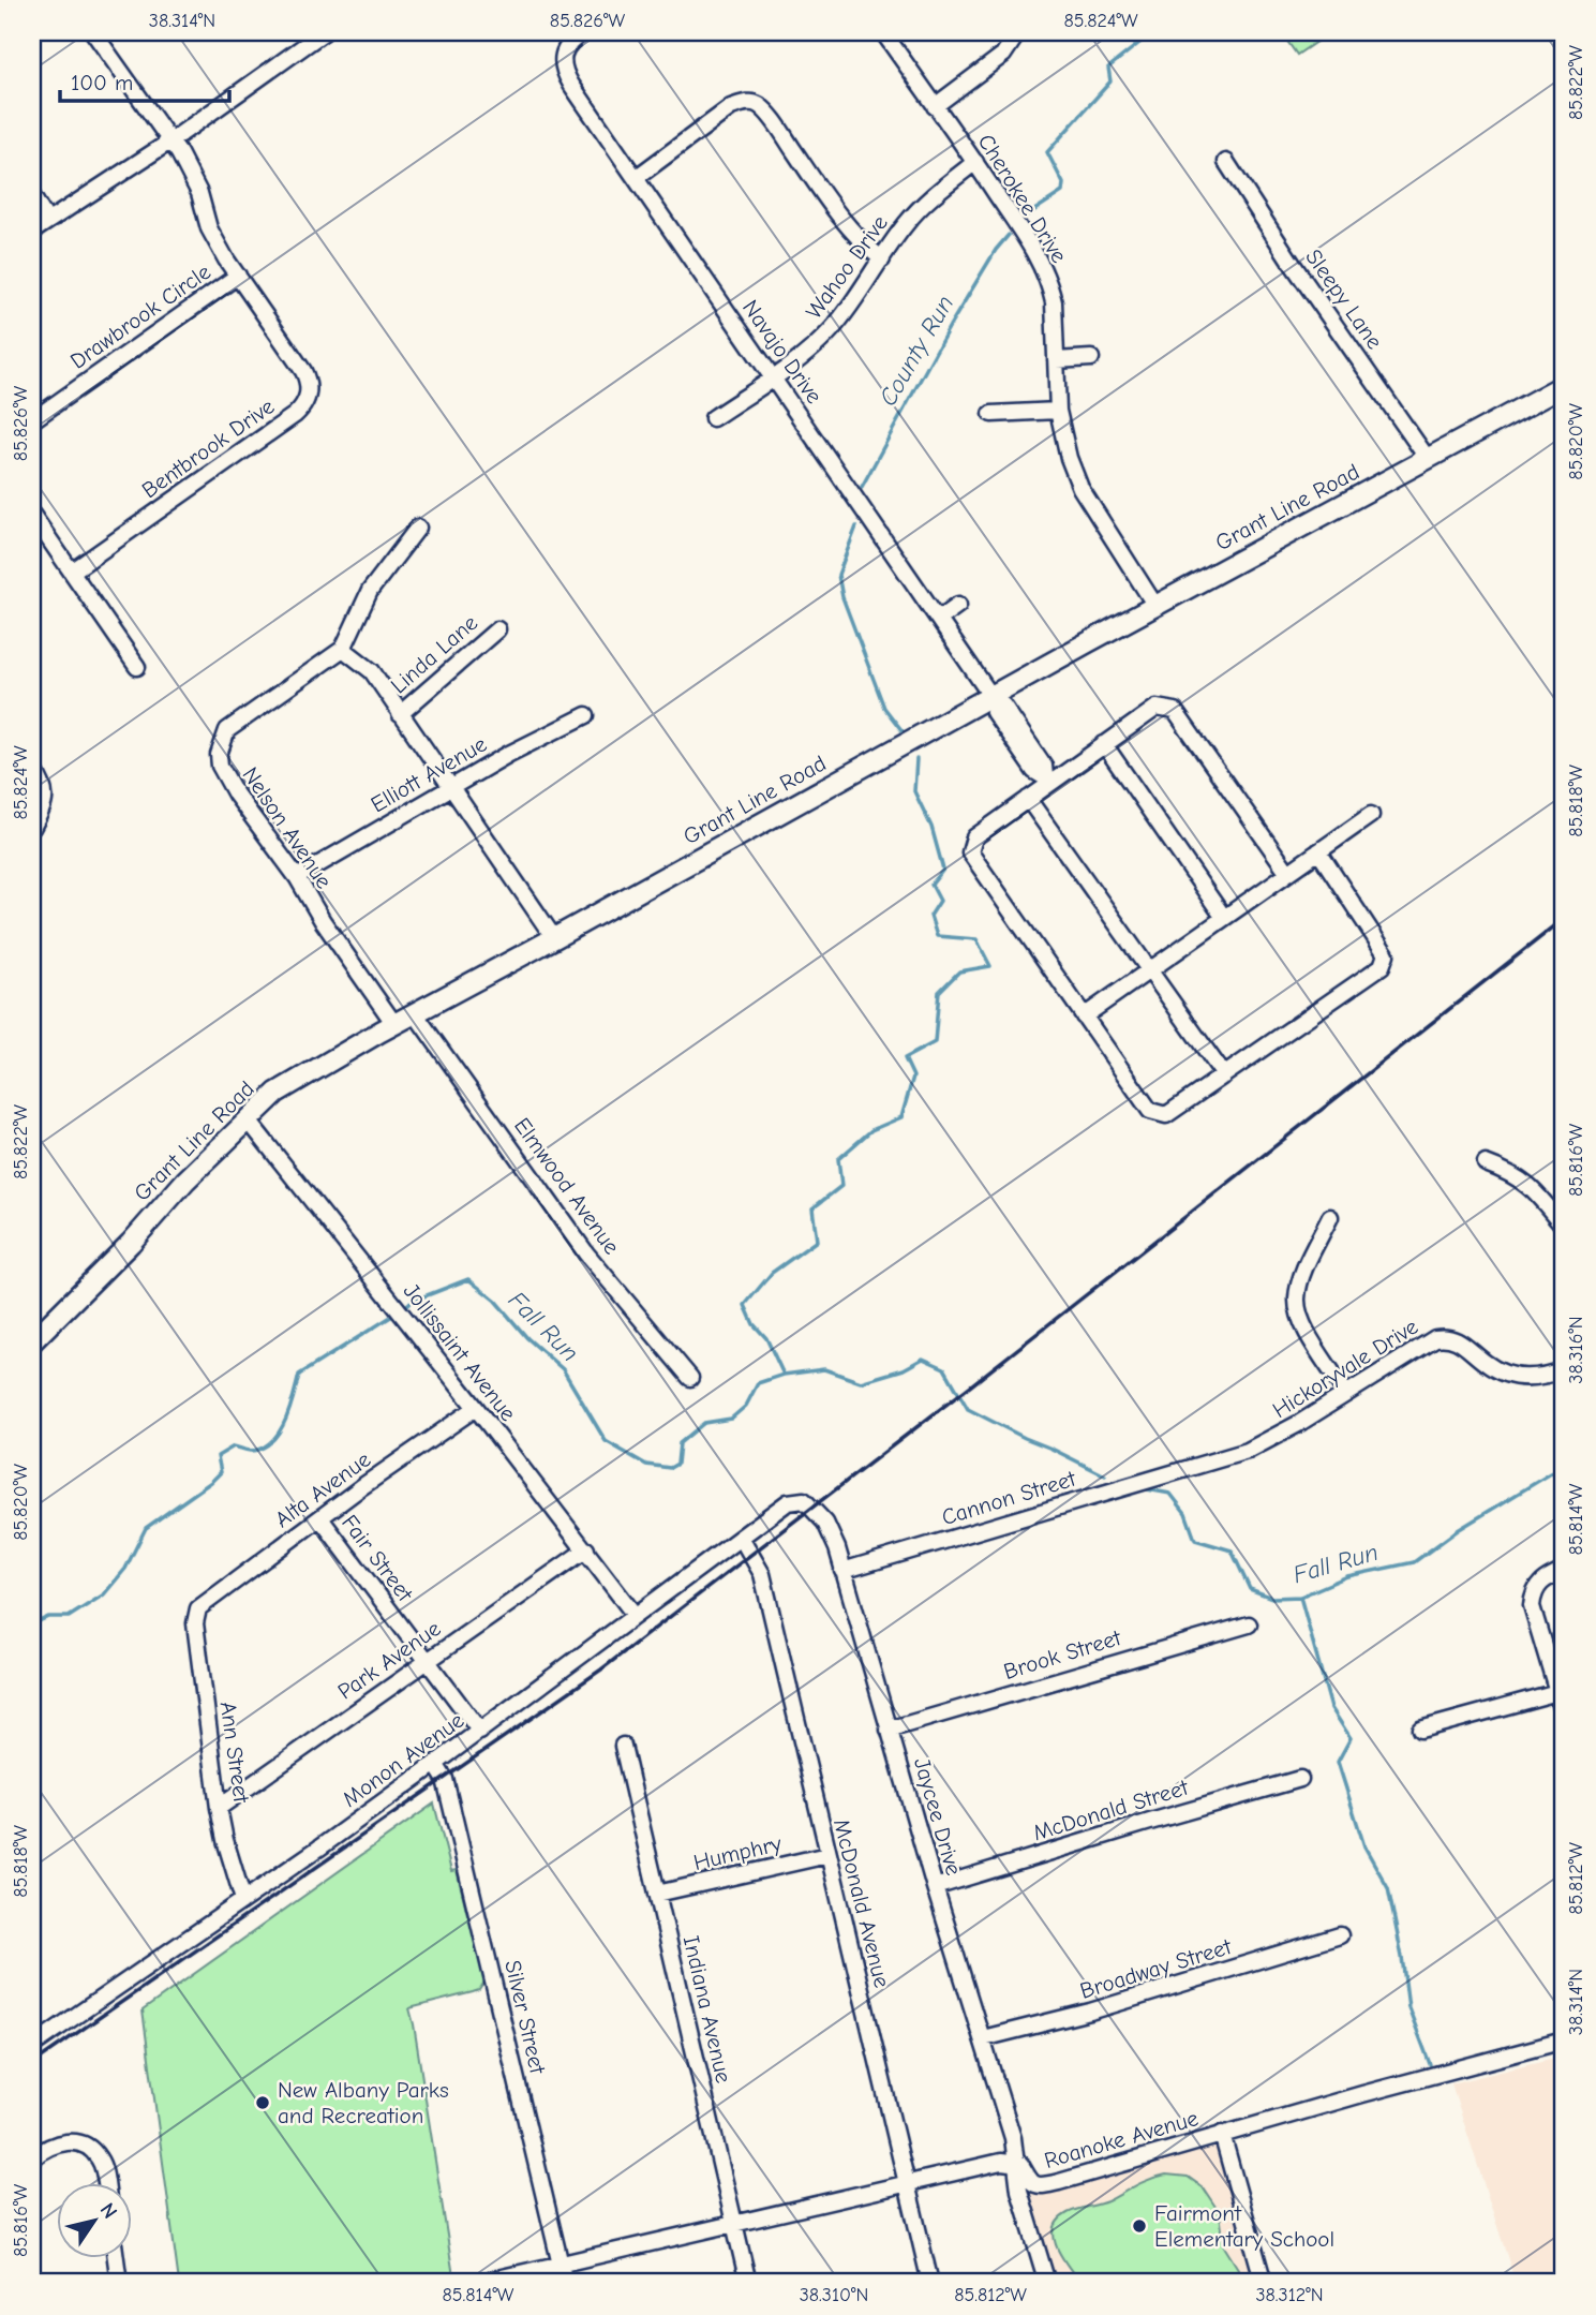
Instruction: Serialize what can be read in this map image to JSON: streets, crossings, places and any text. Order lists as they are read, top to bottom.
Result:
{
  "streets": {
    "main road": ["Grant Line Road"],
    "street": [
      "Cherokee Drive",
      "Wahoo Drive",
      "Sleepy Lane",
      "Drawbrook Circle",
      "Navajo Drive",
      "Bentbrook Drive",
      "Linda Lane",
      "Elliott Avenue",
      "Nelson Avenue",
      "Elmwood Avenue",
      "Jollissaint Avenue",
      "Hickoryvale Drive",
      "Alta Avenue",
      "Cannon Street",
      "Fair Street",
      "Brook Street",
      "Park Avenue",
      "Ann Street",
      "Monon Avenue",
      "McDonald Street",
      "Jaycee Drive",
      "Humphry",
      "McDonald Avenue",
      "Broadway Street",
      "Indiana Avenue",
      "Silver Street",
      "Roanoke Avenue"
    ]
  },
  "crossings": [
    ["Cherokee Drive", "Wahoo Drive"],
    ["Cherokee Drive", "Grant Line Road"],
    ["Wahoo Drive", "Navajo Drive"],
    ["Sleepy Lane", "Grant Line Road"],
    ["Drawbrook Circle", "Bentbrook Drive"],
    ["Navajo Drive", "Grant Line Road"],
    ["Grant Line Road", "Nelson Avenue"],
    ["Grant Line Road", "Elmwood Avenue"],
    ["Grant Line Road", "Jollissaint Avenue"],
    ["Elliott Avenue", "Nelson Avenue"],
    ["Jollissaint Avenue", "Alta Avenue"],
    ["Jollissaint Avenue", "Park Avenue"],
    ["Jollissaint Avenue", "Monon Avenue"],
    ["Hickoryvale Drive", "Cannon Street"],
    ["Alta Avenue", "Fair Street"],
    ["Alta Avenue", "Ann Street"],
    ["Cannon Street", "Jaycee Drive"],
    ["Fair Street", "Park Avenue"],
    ["Fair Street", "Monon Avenue"],
    ["Brook Street", "Jaycee Drive"],
    ["Park Avenue", "Ann Street"],
    ["Ann Street", "Monon Avenue"],
    ["Monon Avenue", "Jaycee Drive"],
    ["Monon Avenue", "McDonald Avenue"],
    ["Monon Avenue", "Silver Street"],
    ["McDonald Street", "Jaycee Drive"],
    ["Jaycee Drive", "Broadway Street"],
    ["Jaycee Drive", "Roanoke Avenue"],
    ["Humphry", "McDonald Avenue"],
    ["Humphry", "Indiana Avenue"],
    ["McDonald Avenue", "Roanoke Avenue"],
    ["Indiana Avenue", "Roanoke Avenue"],
    ["Silver Street", "Roanoke Avenue"]
  ],
  "water": ["County Run", "Fall Run"],
  "places": ["New Albany Parks and Recreation", "Fairmont Elementary School"],
  "scale_bar": "100 m",
  "north": "top right",
  "coordinates": [
    "38.314°N",
    "85.826°W",
    "85.824°W",
    "85.822°W",
    "85.820°W",
    "85.818°W",
    "85.816°W",
    "38.316°N",
    "85.814°W",
    "85.812°W",
    "38.310°N",
    "38.312°N"
  ]
}
